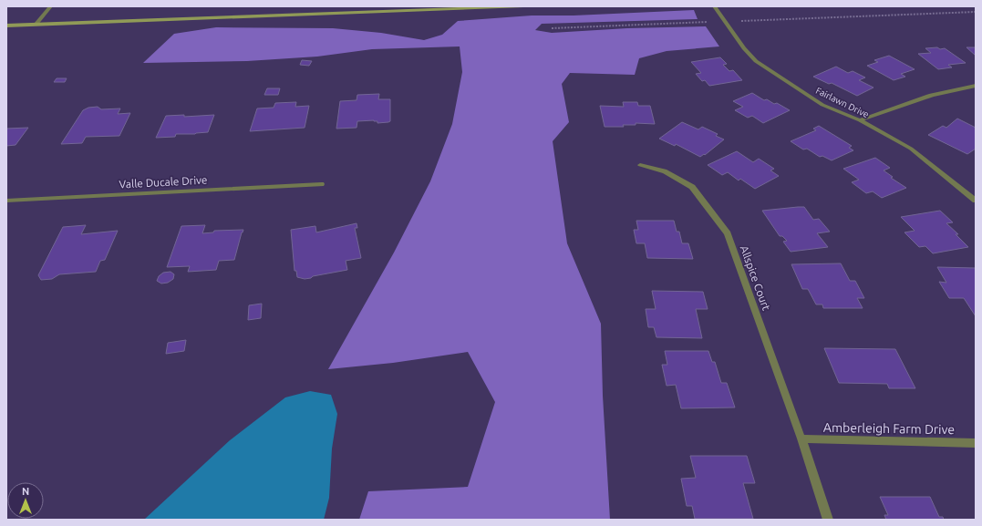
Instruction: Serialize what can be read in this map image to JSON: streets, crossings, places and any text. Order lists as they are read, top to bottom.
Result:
{
  "streets": {
    "street": [
      "Fairlawn Drive",
      "Valle Ducale Drive",
      "Allspice Court",
      "Amberleigh Farm Drive"
    ]
  },
  "crossings": [
    ["Allspice Court", "Amberleigh Farm Drive"]
  ],
  "north": "top"
}
